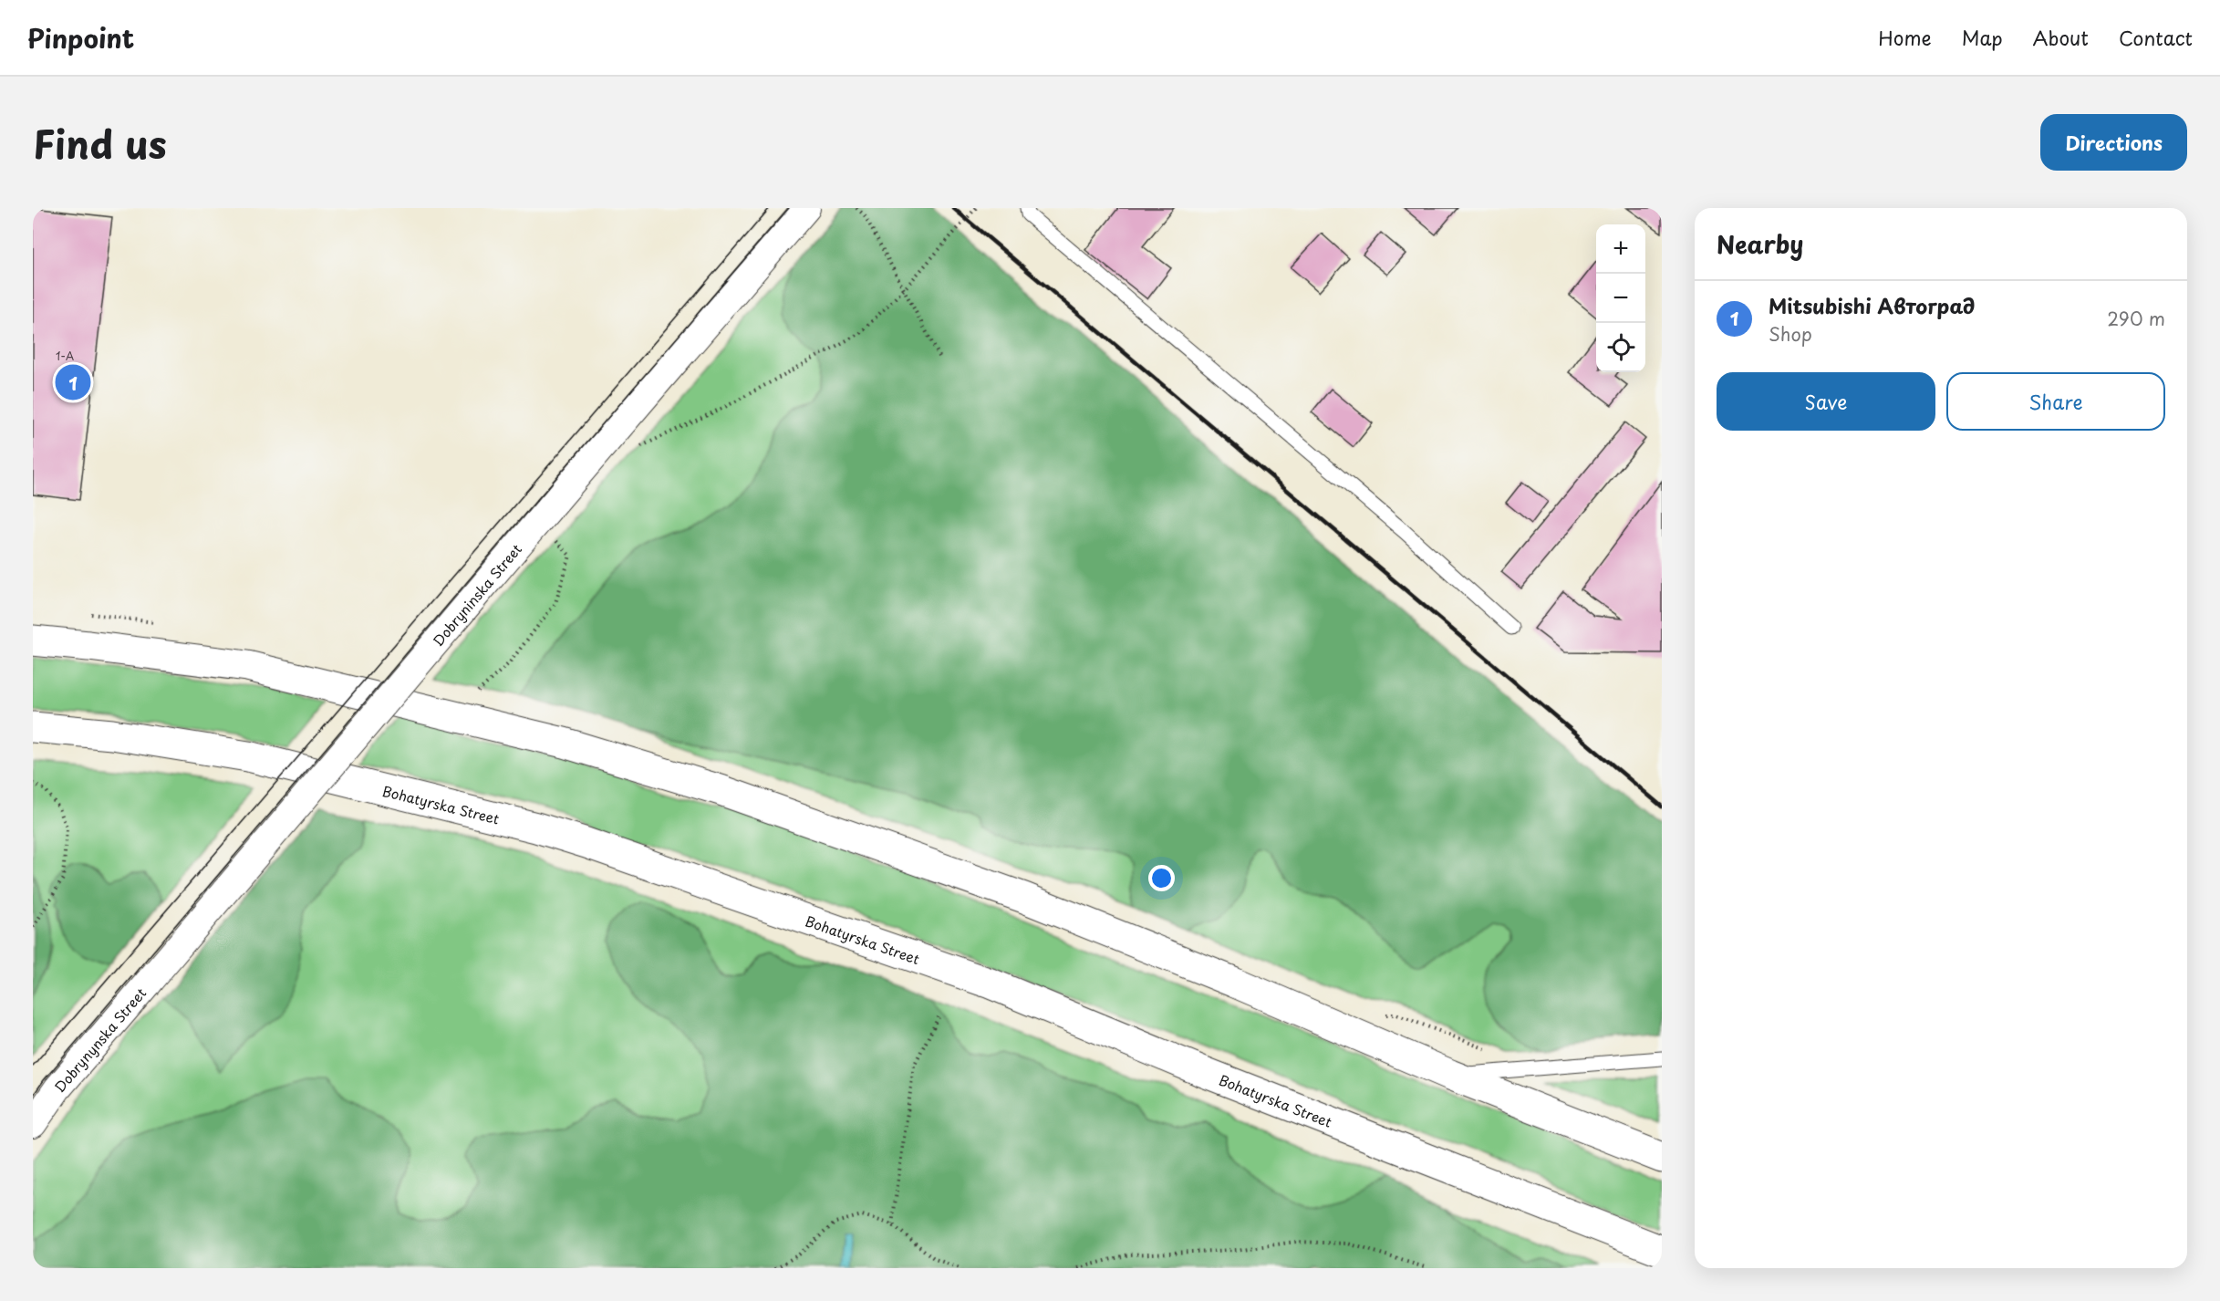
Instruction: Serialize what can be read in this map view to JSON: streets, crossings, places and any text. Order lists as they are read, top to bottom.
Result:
{
  "streets": {
    "main road": ["Bohatyrska Street"],
    "street": ["Dobryninska Street", "Dobrynynska Street"]
  },
  "crossings": [
    ["Dobryninska Street", "Dobrynynska Street"]
  ],
  "house_numbers": ["1-А"],
  "page": {
    "header": "Pinpoint",
    "nav": [
      "Home",
      "Map",
      "About",
      "Contact"
    ],
    "title": "Find us",
    "buttons": [
      "Directions",
      ["Save", "Share"]
    ],
    "heading": "Nearby",
    "map_buttons": ["+", "−"],
    "list": [
      {
        "mark": "1",
        "name": "Mitsubishi Автоград",
        "note": "Shop",
        "value": "290 m"
      }
    ],
    "pins": "1"
  }
}
